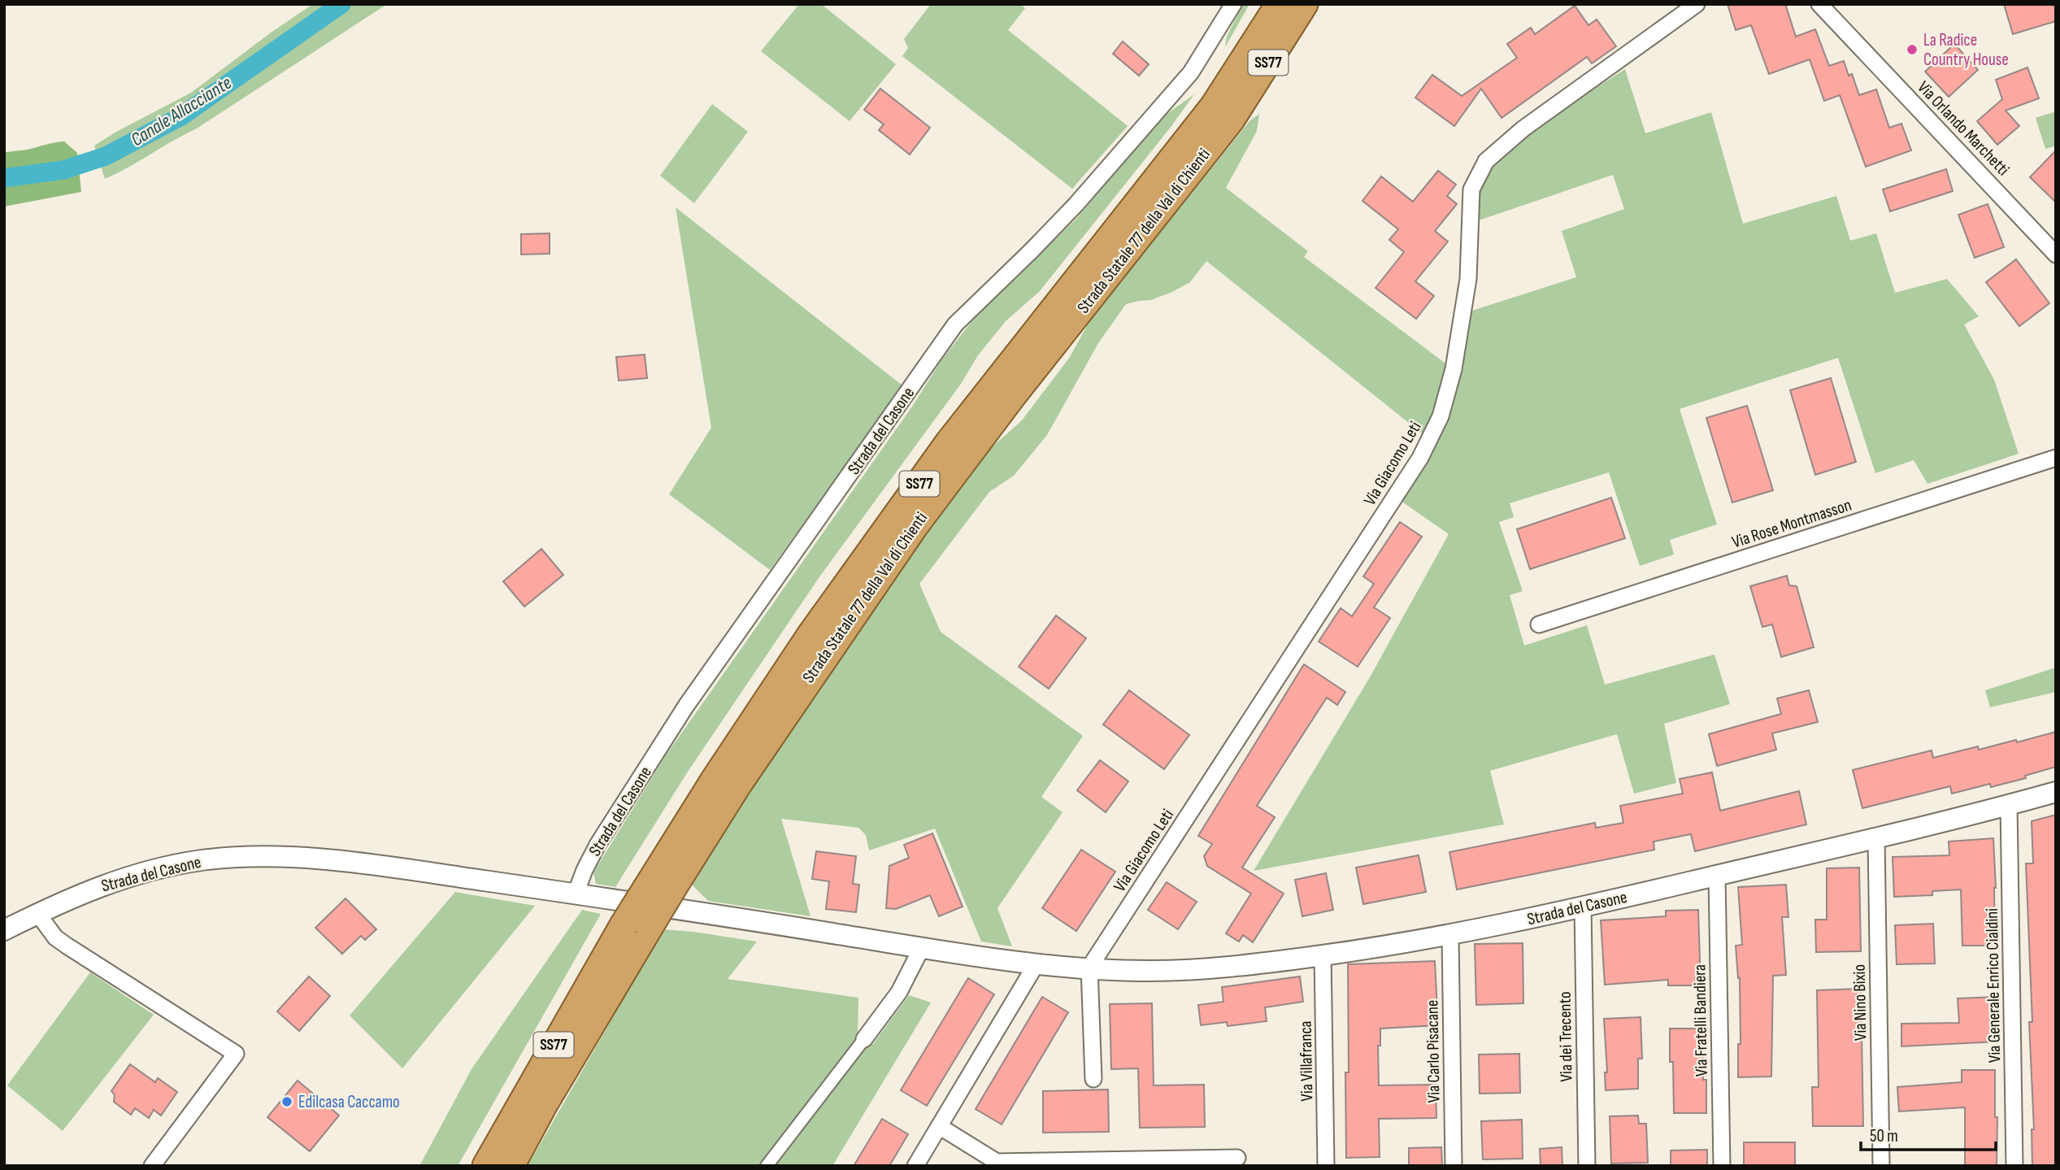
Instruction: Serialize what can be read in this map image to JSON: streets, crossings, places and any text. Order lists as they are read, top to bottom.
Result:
{
  "streets": {
    "highway": ["SS77", "Strada Statale 77 della Val di Chienti"],
    "street": [
      "Via Orlando Marchetti",
      "Strada del Casone",
      "Via Giacomo Leti",
      "Via Rose Montmasson",
      "Via Generale Enrico Cialdini",
      "Via Nino Bixio",
      "Via Fratelli Bandiera",
      "Via dei Trecento",
      "Via Carlo Pisacane",
      "Via Villafranca"
    ]
  },
  "crossings": [
    ["Strada del Casone", "Via Giacomo Leti"],
    ["Strada del Casone", "Via Generale Enrico Cialdini"],
    ["Strada del Casone", "Via Nino Bixio"],
    ["Strada del Casone", "Via Fratelli Bandiera"],
    ["Strada del Casone", "Via dei Trecento"],
    ["Strada del Casone", "Via Carlo Pisacane"],
    ["Strada del Casone", "Via Villafranca"]
  ],
  "water": ["Canale Allacciante"],
  "places": ["La Radice Country House", "Edilcasa Caccamo"],
  "scale_bar": "50 m"
}
